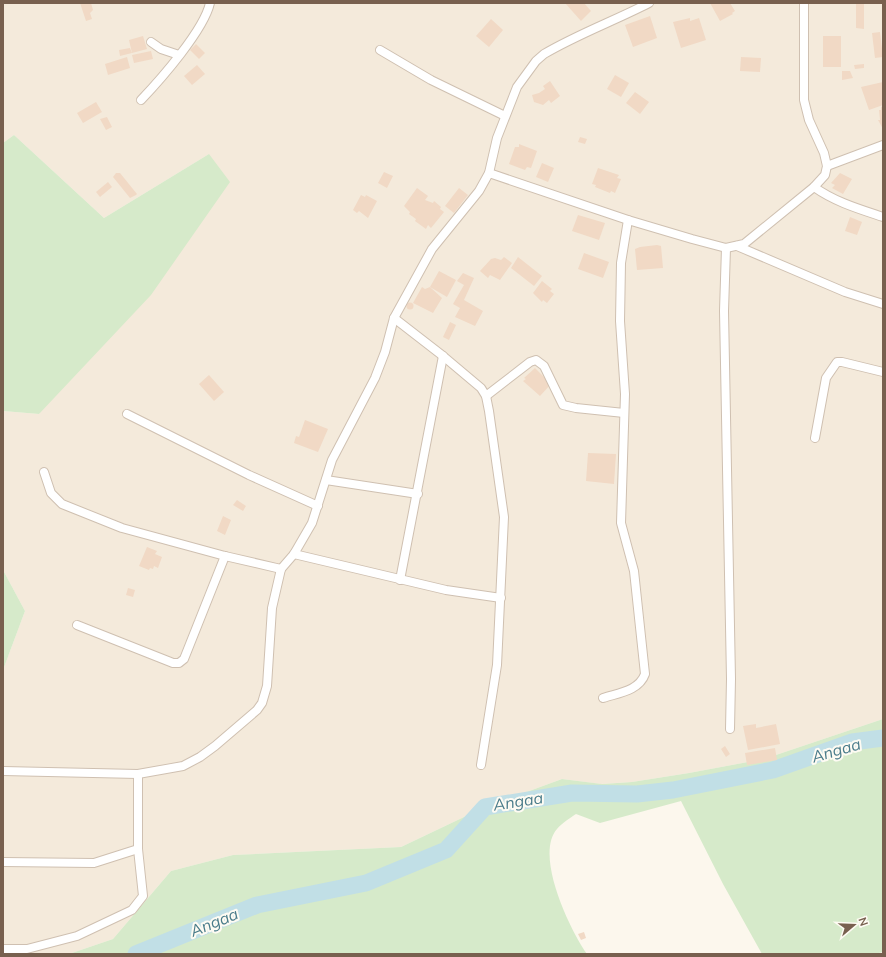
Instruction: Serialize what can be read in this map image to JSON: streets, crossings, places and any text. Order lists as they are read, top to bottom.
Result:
{
  "water": ["Angaa"],
  "north": "right"
}
